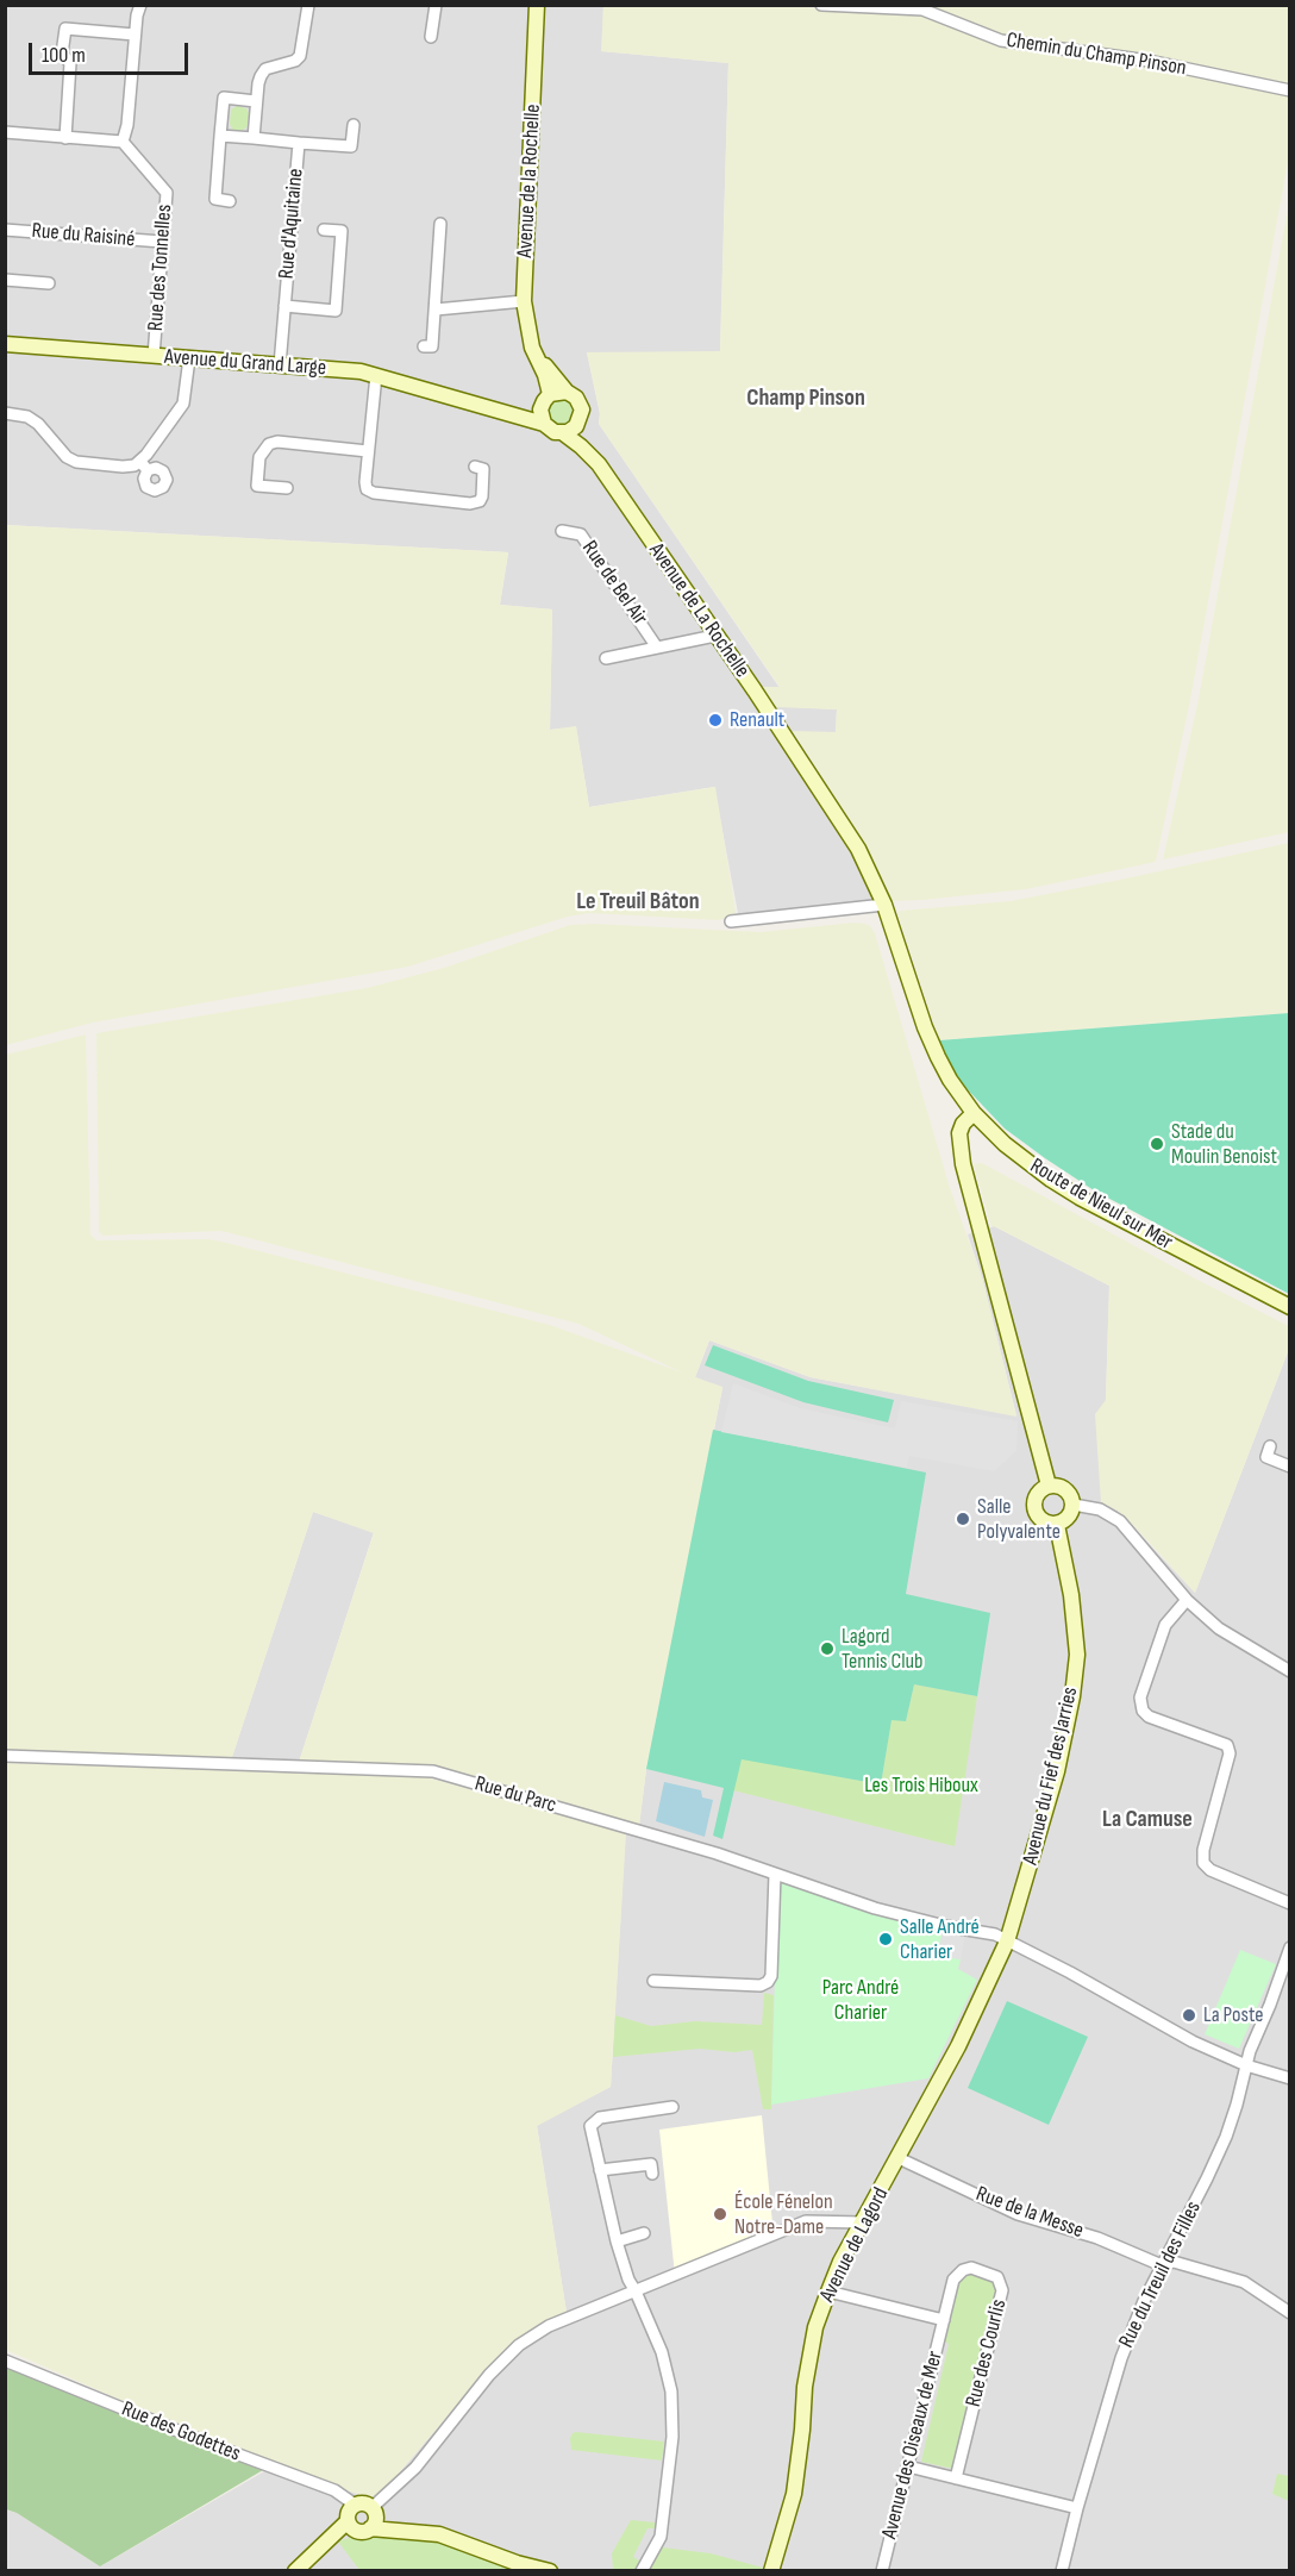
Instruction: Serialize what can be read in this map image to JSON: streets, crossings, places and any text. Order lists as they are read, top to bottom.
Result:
{
  "streets": {
    "street": [
      "Chemin du Champ Pinson",
      "Avenue de la Rochelle",
      "Rue d'Aquitaine",
      "Rue du Raisiné",
      "Rue des Tonnelles",
      "Avenue du Grand Large",
      "Rue de Bel Air",
      "Avenue de La Rochelle",
      "Route de Nieul sur Mer",
      "Avenue du Fief des Jarries",
      "Rue du Parc",
      "Rue de la Messe",
      "Avenue de Lagord",
      "Rue du Treuil des Filles",
      "Rue des Courlis",
      "Rue des Godettes",
      "Avenue des Oiseaux de Mer"
    ]
  },
  "crossings": [
    ["Avenue de la Rochelle", "Avenue du Grand Large"],
    ["Avenue de la Rochelle", "Avenue de La Rochelle"],
    ["Rue d'Aquitaine", "Avenue du Grand Large"],
    ["Rue du Raisiné", "Rue des Tonnelles"],
    ["Rue des Tonnelles", "Avenue du Grand Large"],
    ["Avenue du Grand Large", "Avenue de La Rochelle"],
    ["Rue de Bel Air", "Avenue de La Rochelle"],
    ["Avenue de La Rochelle", "Route de Nieul sur Mer"],
    ["Avenue du Fief des Jarries", "Rue du Parc"],
    ["Avenue du Fief des Jarries", "Avenue de Lagord"],
    ["Rue du Parc", "Avenue de Lagord"],
    ["Rue du Parc", "Rue du Treuil des Filles"],
    ["Rue de la Messe", "Avenue de Lagord"],
    ["Rue de la Messe", "Rue du Treuil des Filles"],
    ["Rue des Courlis", "Avenue des Oiseaux de Mer"]
  ],
  "districts": ["Champ Pinson", "Le Treuil Bâton", "La Camuse"],
  "parks": ["Les Trois Hiboux", "Parc André Charier"],
  "places": [
    "Renault",
    "Stade du Moulin Benoist",
    "Salle Polyvalente",
    "Lagord Tennis Club",
    "Salle André Charier",
    "La Poste",
    "École Fénelon Notre-Dame"
  ],
  "scale_bar": "100 m"
}
